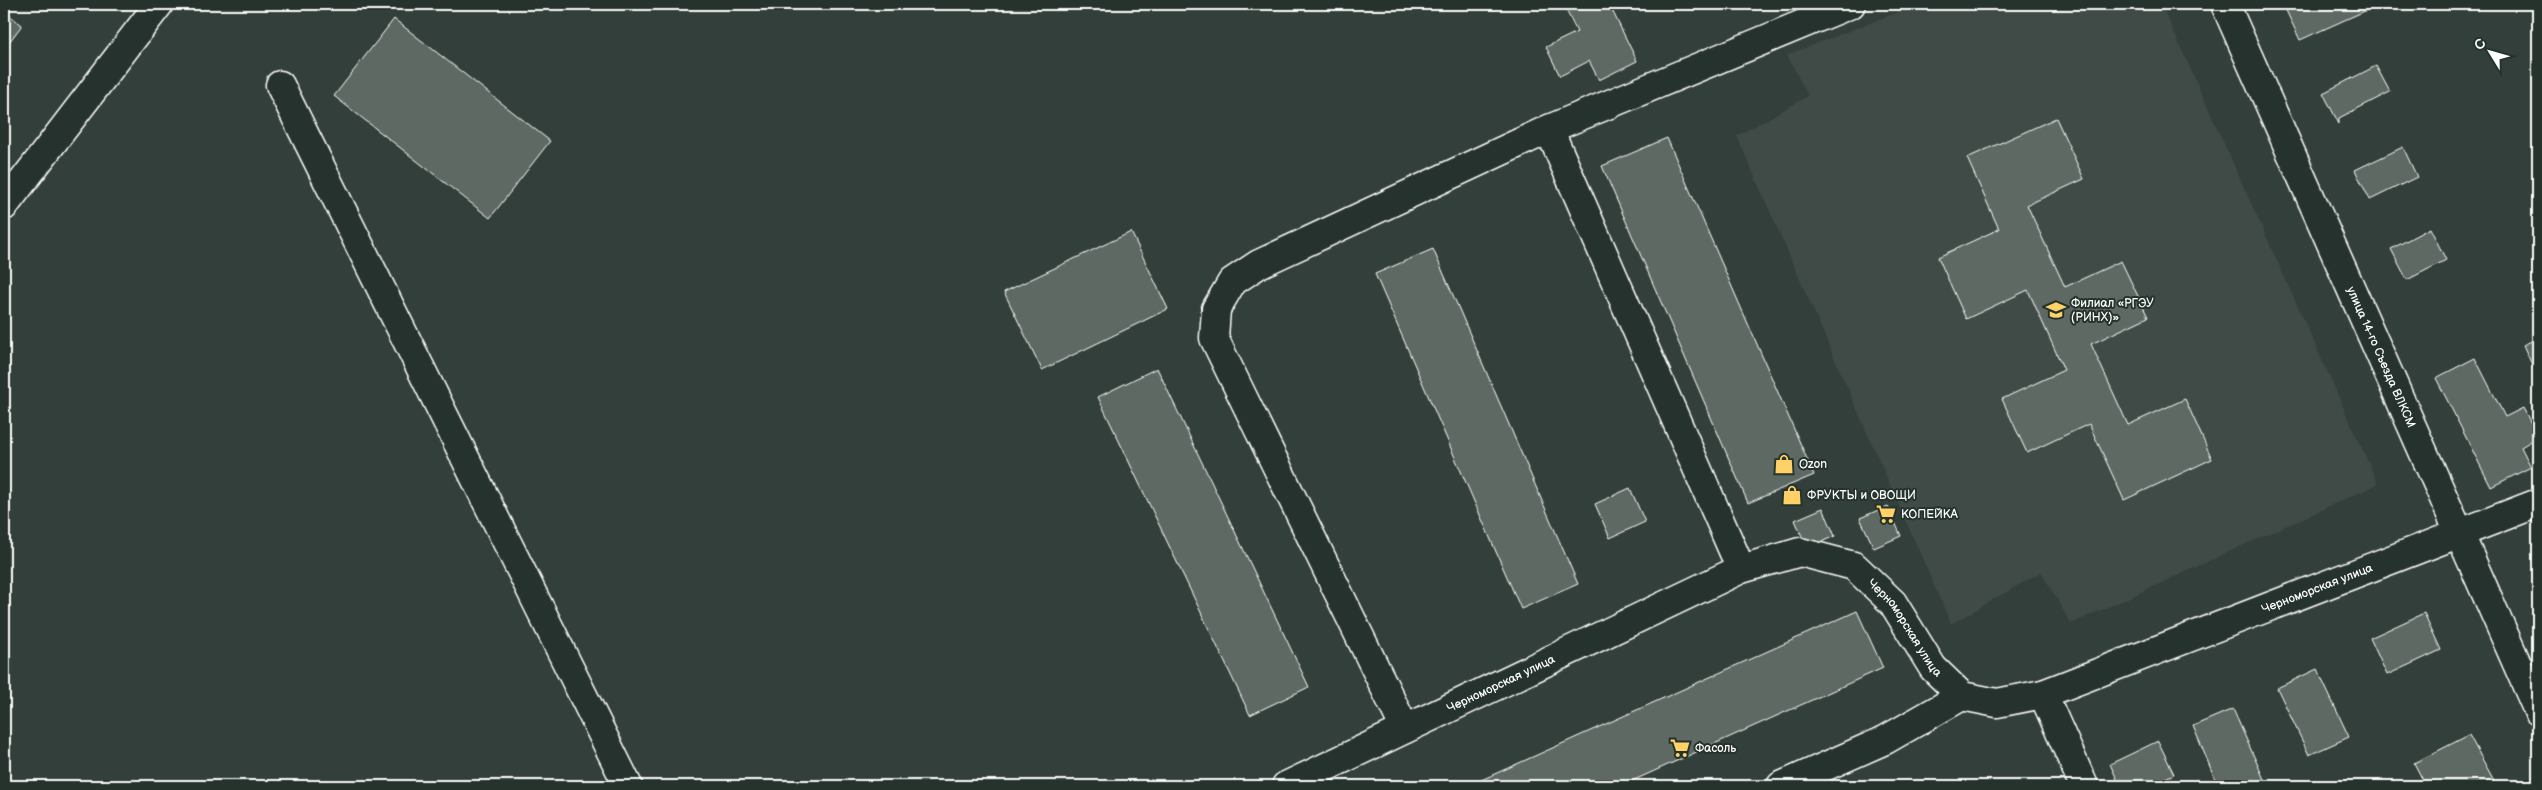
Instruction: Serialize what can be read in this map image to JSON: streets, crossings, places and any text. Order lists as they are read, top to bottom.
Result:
{
  "streets": {
    "street": ["улица 14-го Съезда ВЛКСМ", "Черноморская улица"]
  },
  "crossings": [
    ["улица 14-го Съезда ВЛКСМ", "Черноморская улица"]
  ],
  "places": {
    "school or university": ["Филиал «РГЭУ (РИНХ)»"],
    "shop": ["Ozon", "ФРУКТЫ и ОВОЩИ"],
    "supermarket": ["КОПЕЙКА", "Фасоль"]
  },
  "north": "top left"
}
